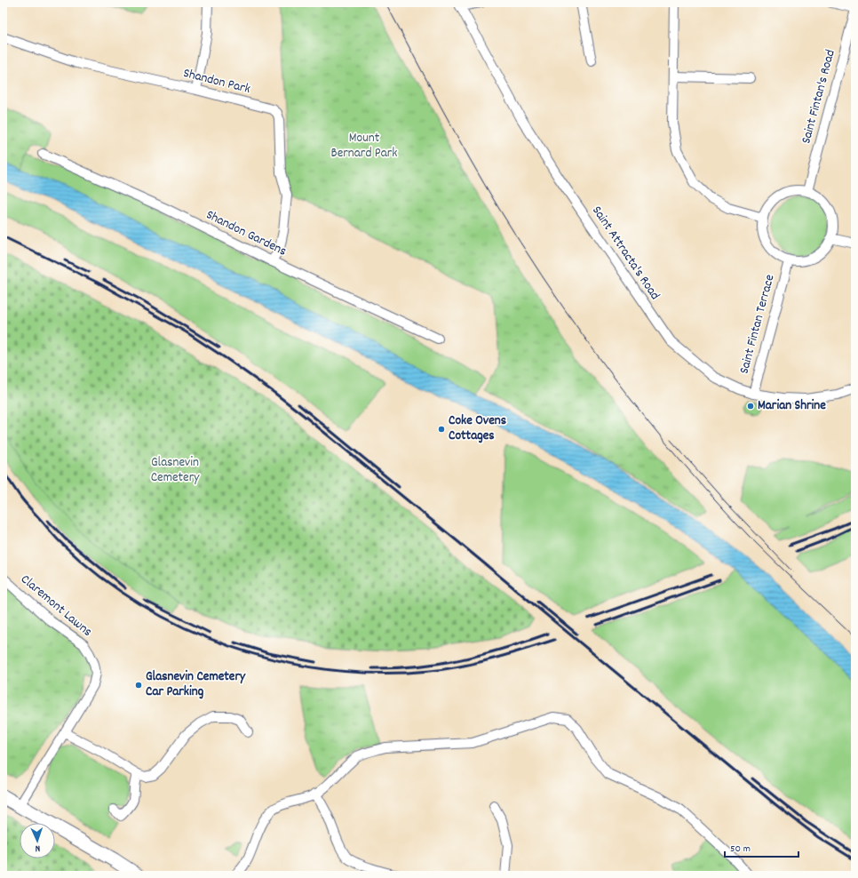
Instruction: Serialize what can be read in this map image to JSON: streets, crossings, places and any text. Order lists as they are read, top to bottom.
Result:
{
  "streets": {
    "street": [
      "Shandon Park",
      "Saint Fintan's Road",
      "Shandon Gardens",
      "Saint Attracta's Road",
      "Saint Fintan Terrace",
      "Claremont Lawns"
    ]
  },
  "crossings": [
    ["Shandon Park", "Shandon Gardens"],
    ["Saint Fintan's Road", "Saint Fintan Terrace"],
    ["Saint Attracta's Road", "Saint Fintan Terrace"]
  ],
  "parks": ["Mount Bernard Park", "Glasnevin Cemetery"],
  "places": ["Marian Shrine", "Coke Ovens Cottages", "Glasnevin Cemetery Car Parking"],
  "scale_bar": "50 m",
  "north": "bottom"
}
